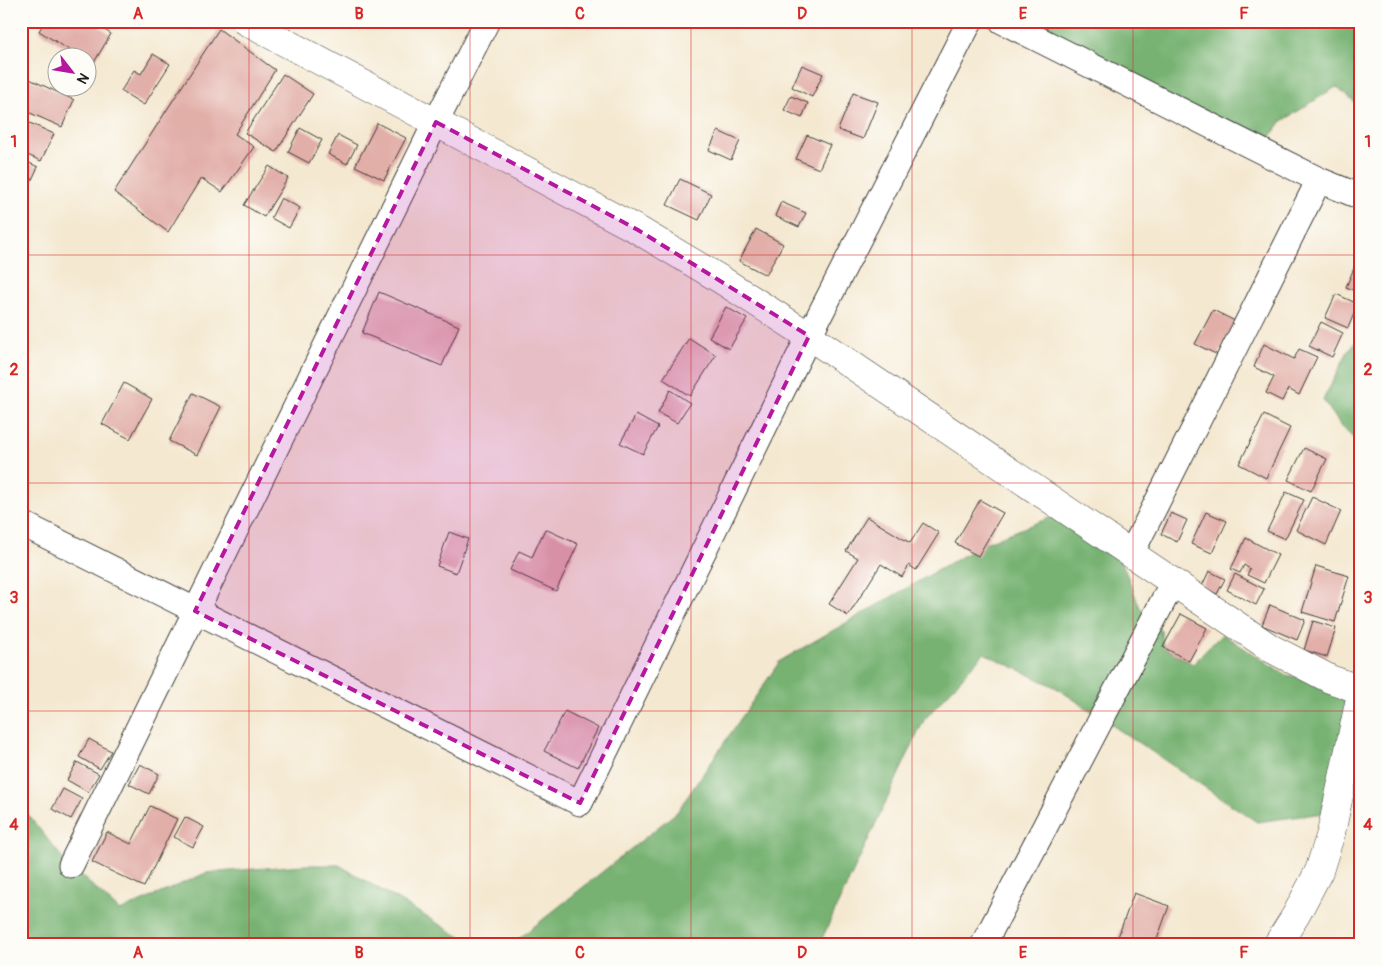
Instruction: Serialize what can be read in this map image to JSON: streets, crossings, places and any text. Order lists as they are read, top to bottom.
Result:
{
  "north": "bottom right",
  "grid": {
    "columns": [
      "A",
      "B",
      "C",
      "D",
      "E",
      "F"
    ],
    "rows": [
      "1",
      "2",
      "3",
      "4"
    ]
  }
}
